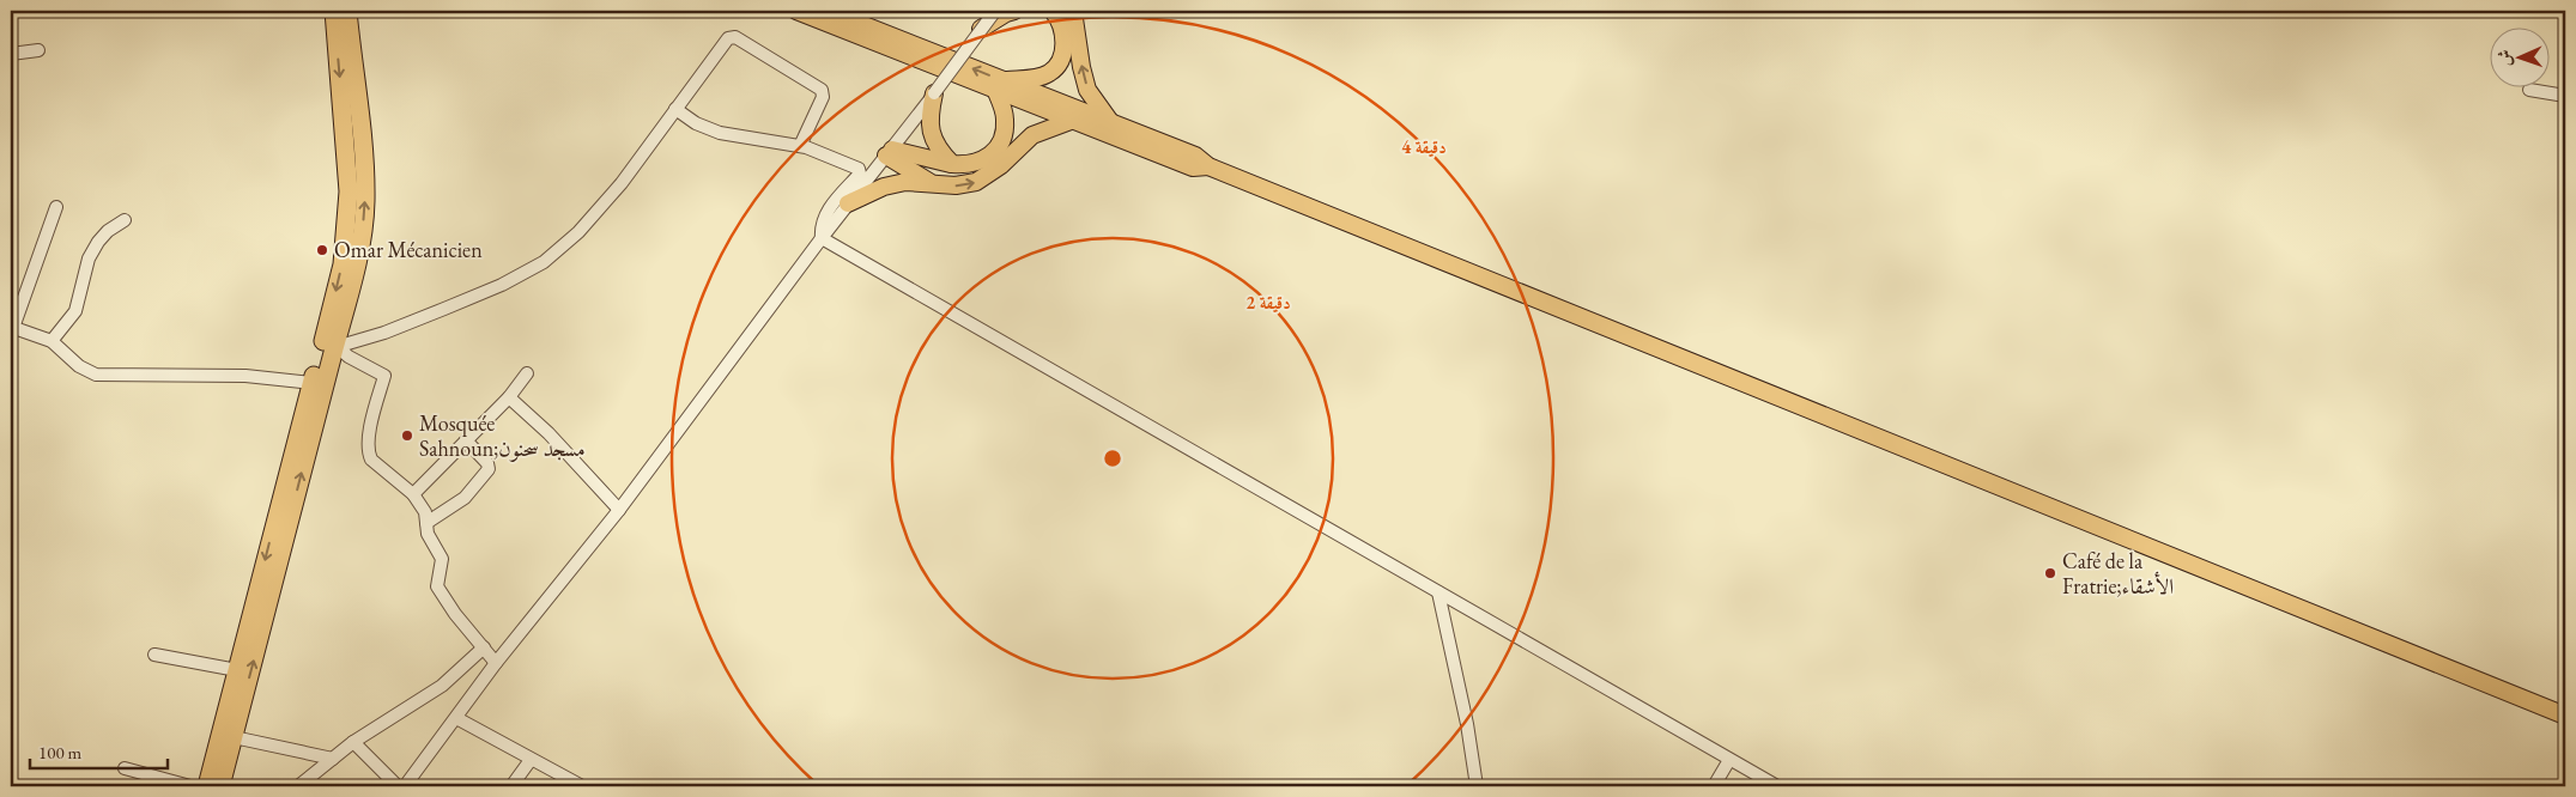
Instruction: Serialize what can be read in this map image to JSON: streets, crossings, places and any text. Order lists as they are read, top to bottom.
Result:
{
  "places": ["Omar Mécanicien", "Mosquée Sahnoun;مسجد سحنون", "Café de la Fratrie;الأشقاء"],
  "scale_bar": "100 m",
  "north": "left",
  "rings": ["4 دقيقة", "2 دقيقة"]
}
